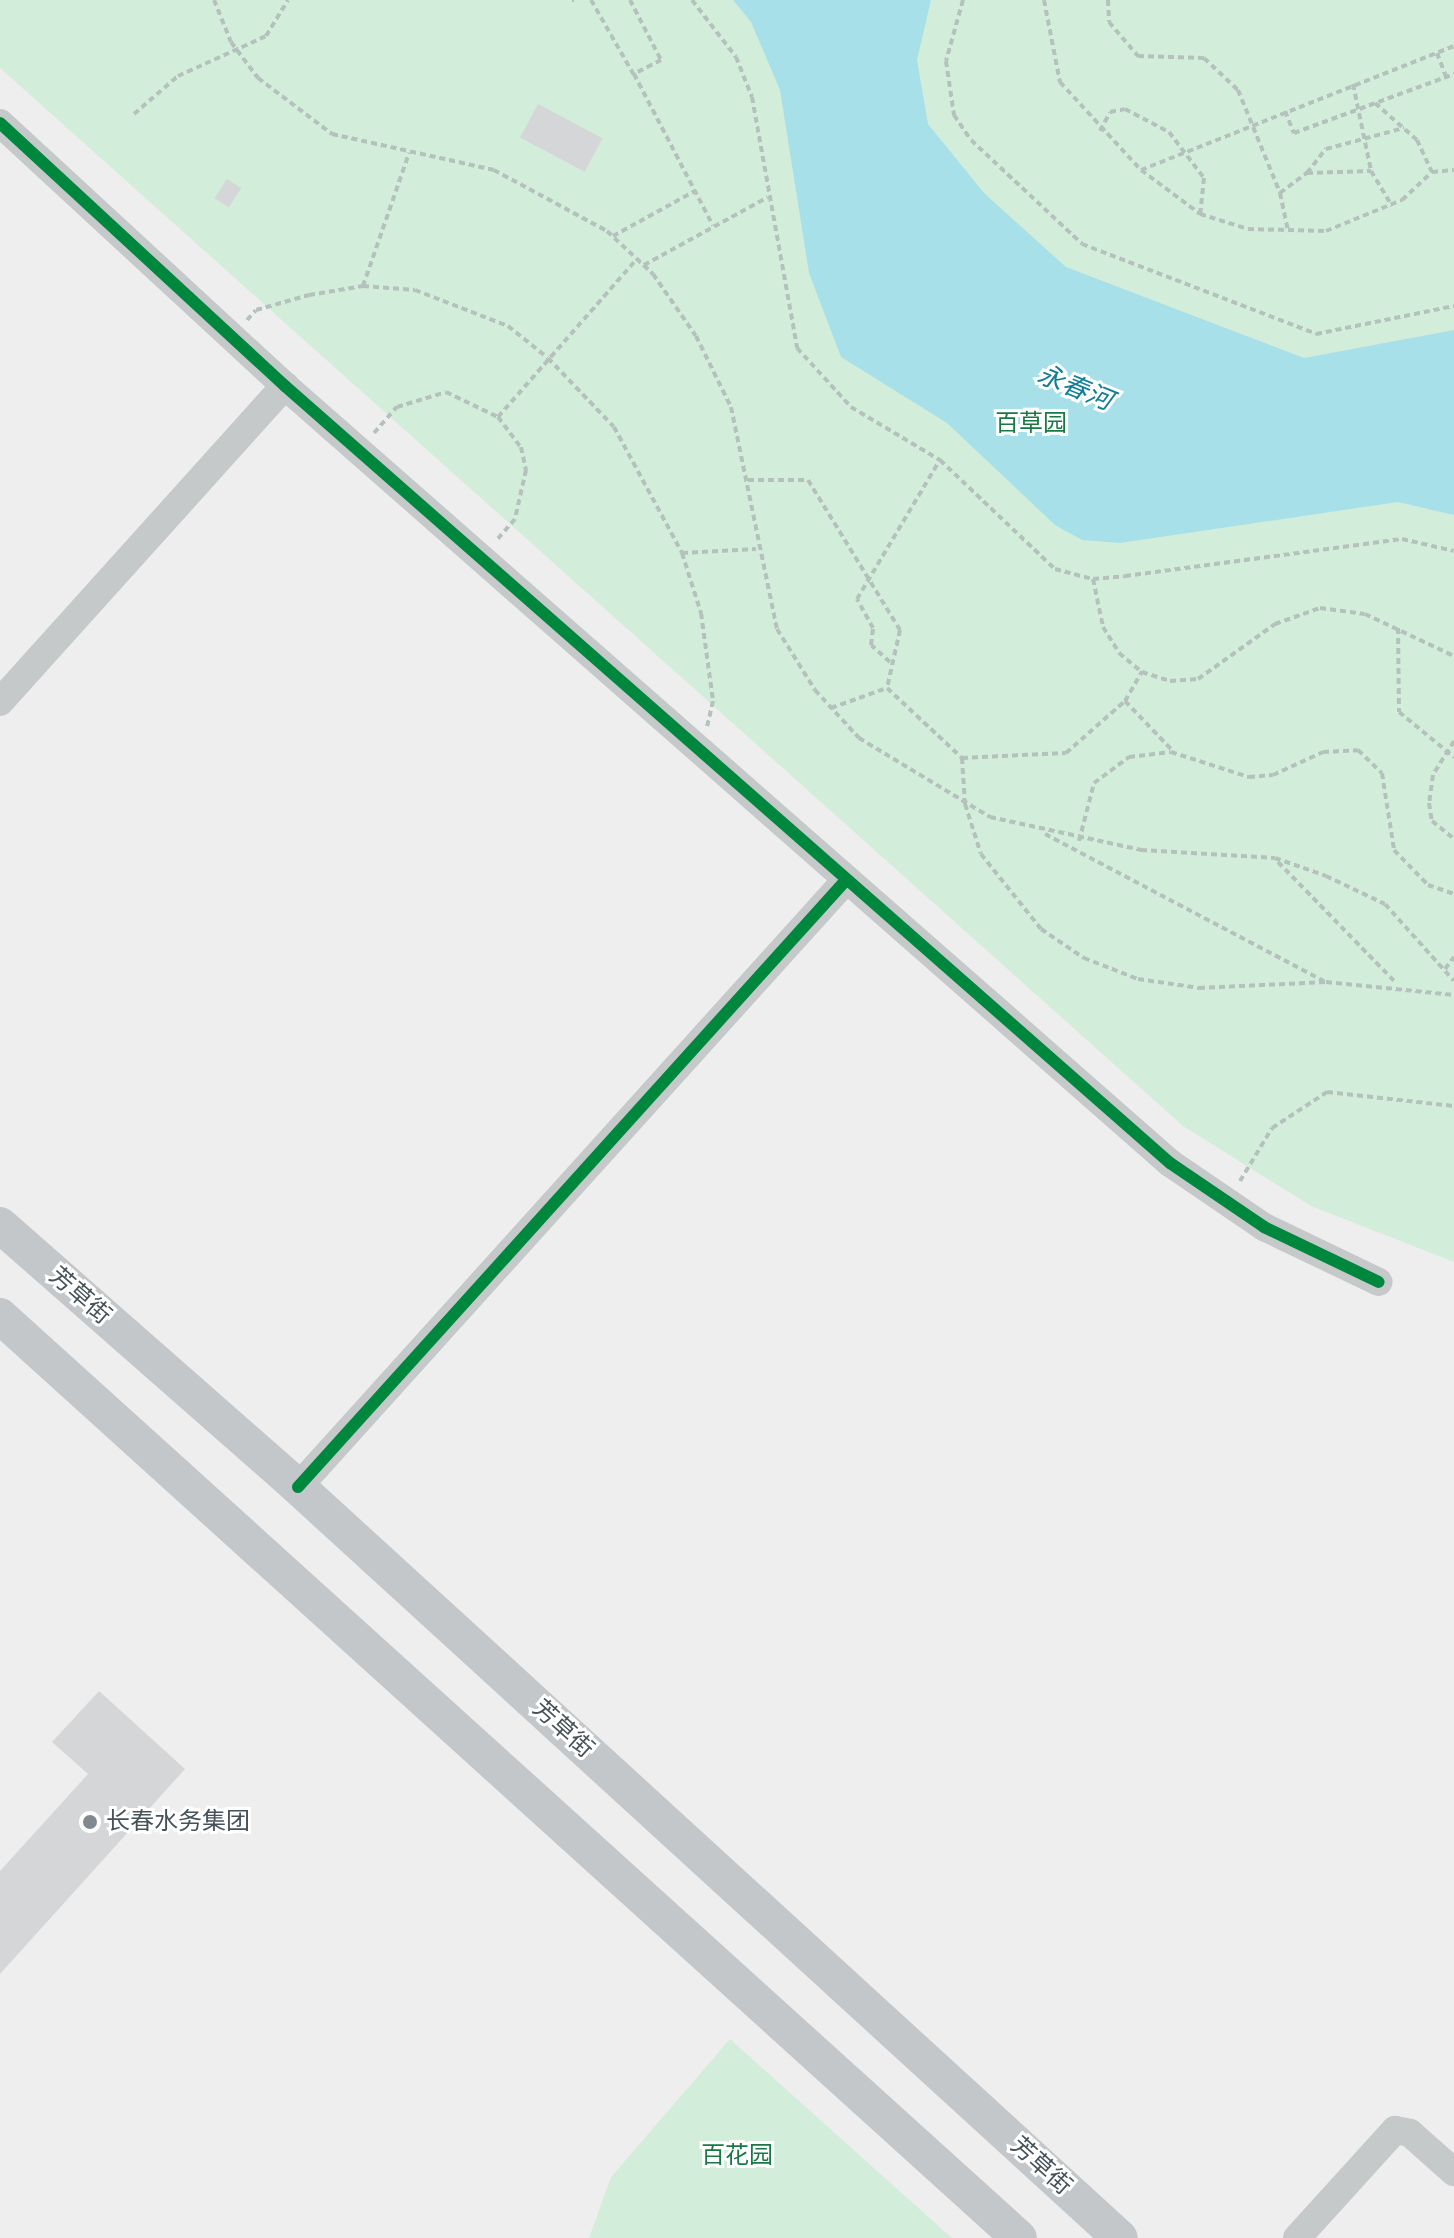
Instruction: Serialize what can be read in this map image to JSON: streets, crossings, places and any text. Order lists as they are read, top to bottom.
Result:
{
  "streets": {
    "main road": ["芳草街"]
  },
  "water": ["永春河"],
  "parks": ["百草园", "百花园"],
  "places": ["长春水务集团"]
}
